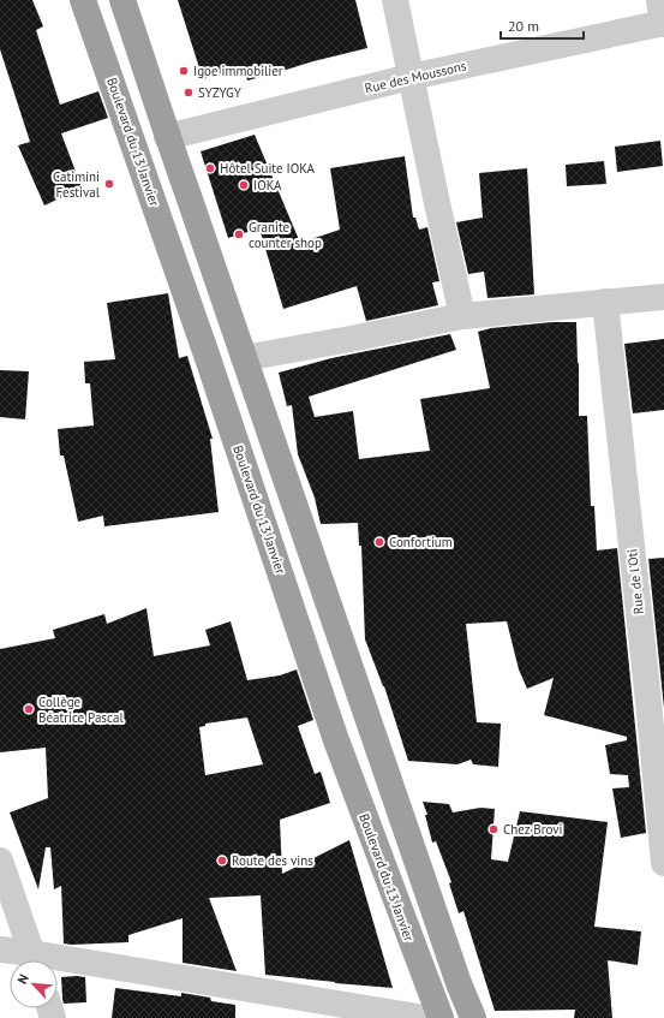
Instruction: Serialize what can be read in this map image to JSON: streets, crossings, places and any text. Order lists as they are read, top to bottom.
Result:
{
  "streets": {
    "highway": ["Boulevard du 13 Janvier"],
    "street": ["Rue des Moussons", "Rue de l'Oti"]
  },
  "places": [
    "Igoe immobilier",
    "SYZYGY",
    "Hôtel Suite IOKA",
    "Catimini Festival",
    "IOKA",
    "Granite counter shop",
    "Confortium",
    "Collège Béatrice Pascal",
    "Chez Brovi",
    "Route des vins"
  ],
  "scale_bar": "20 m",
  "north": "top left"
}
